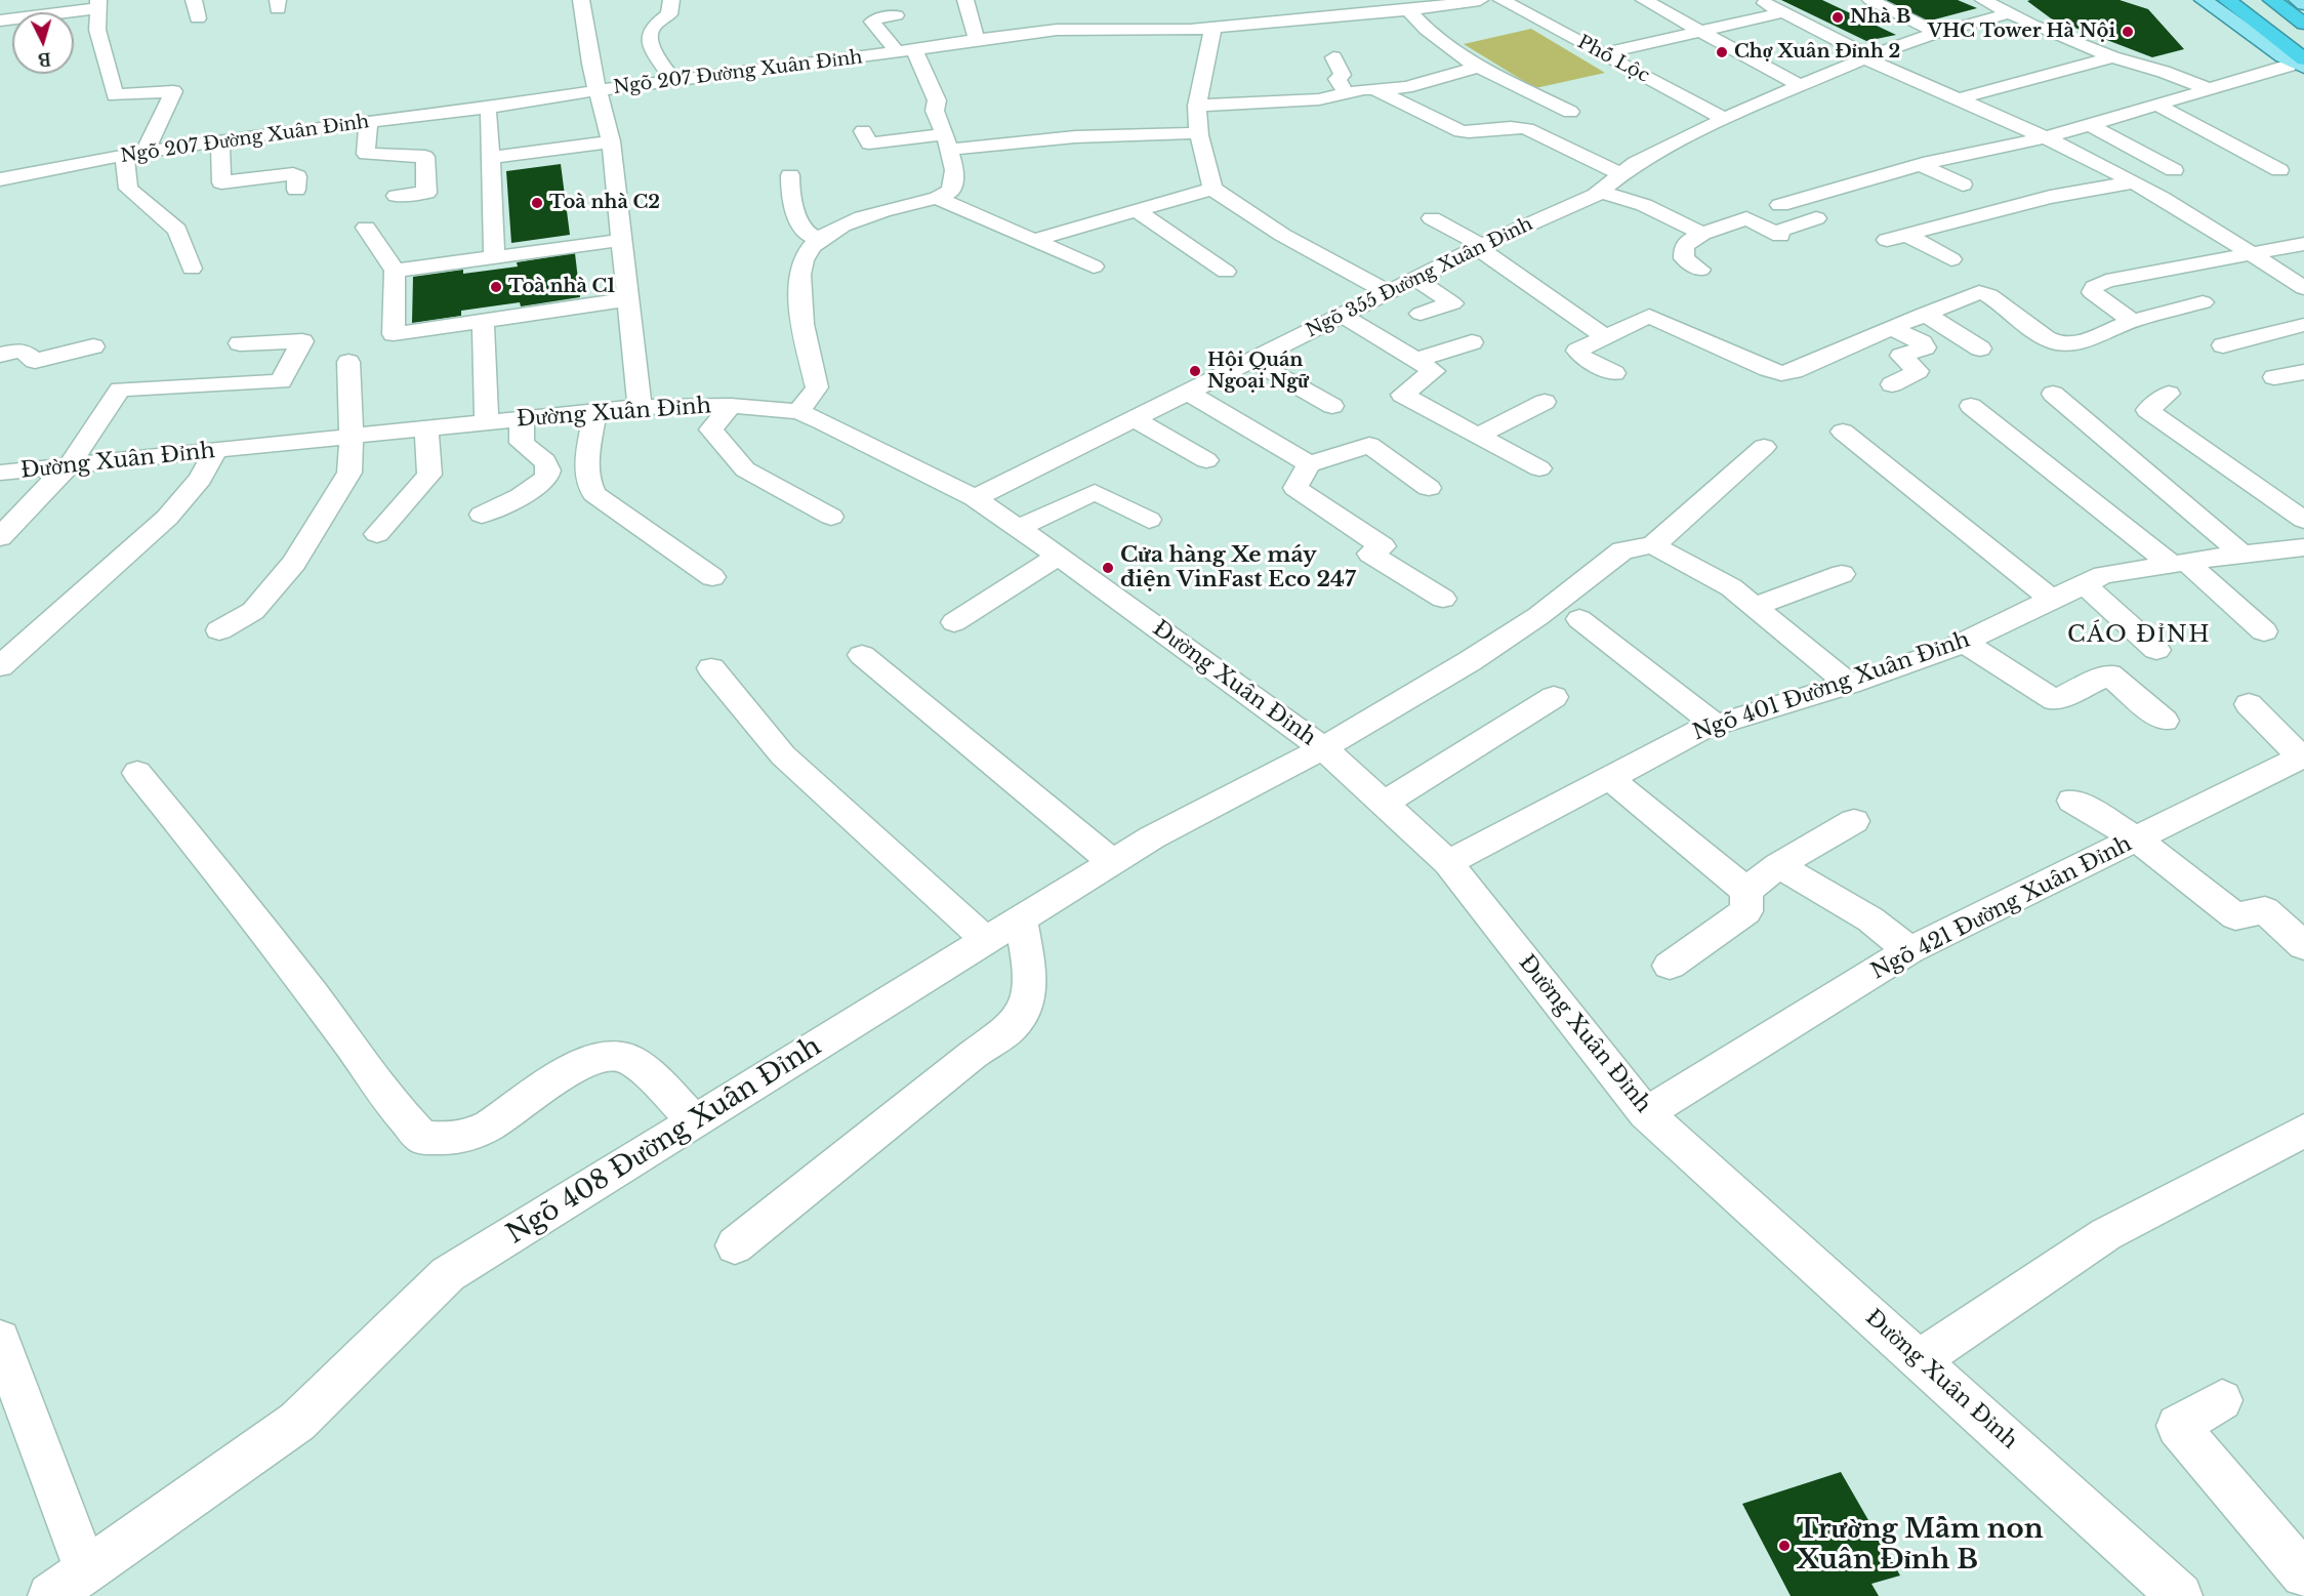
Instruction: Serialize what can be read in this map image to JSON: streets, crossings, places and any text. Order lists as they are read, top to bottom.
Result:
{
  "streets": {
    "street": [
      "Phố Lộc",
      "Ngõ 207 Đường Xuân Đỉnh",
      "Ngõ 355 Đường Xuân Đỉnh",
      "Đường Xuân Đỉnh",
      "Ngõ 401 Đường Xuân Đỉnh",
      "Ngõ 421 Đường Xuân Đỉnh",
      "Ngõ 408 Đường Xuân Đỉnh"
    ]
  },
  "crossings": [
    ["Phố Lộc", "Ngõ 355 Đường Xuân Đỉnh"],
    ["Ngõ 355 Đường Xuân Đỉnh", "Đường Xuân Đỉnh"],
    ["Đường Xuân Đỉnh", "Ngõ 401 Đường Xuân Đỉnh"],
    ["Đường Xuân Đỉnh", "Ngõ 421 Đường Xuân Đỉnh"],
    ["Đường Xuân Đỉnh", "Ngõ 408 Đường Xuân Đỉnh"]
  ],
  "districts": ["CÁO ĐỈNH"],
  "places": [
    "Nhà B",
    "VHC Tower Hà Nội",
    "Chợ Xuân Đỉnh 2",
    "Toà nhà C2",
    "Toà nhà C1",
    "Hội Quán Ngoại Ngữ",
    "Cửa hàng Xe máy điện VinFast Eco 247",
    "Trường Mầm non Xuân Đỉnh B"
  ],
  "north": "bottom"
}
